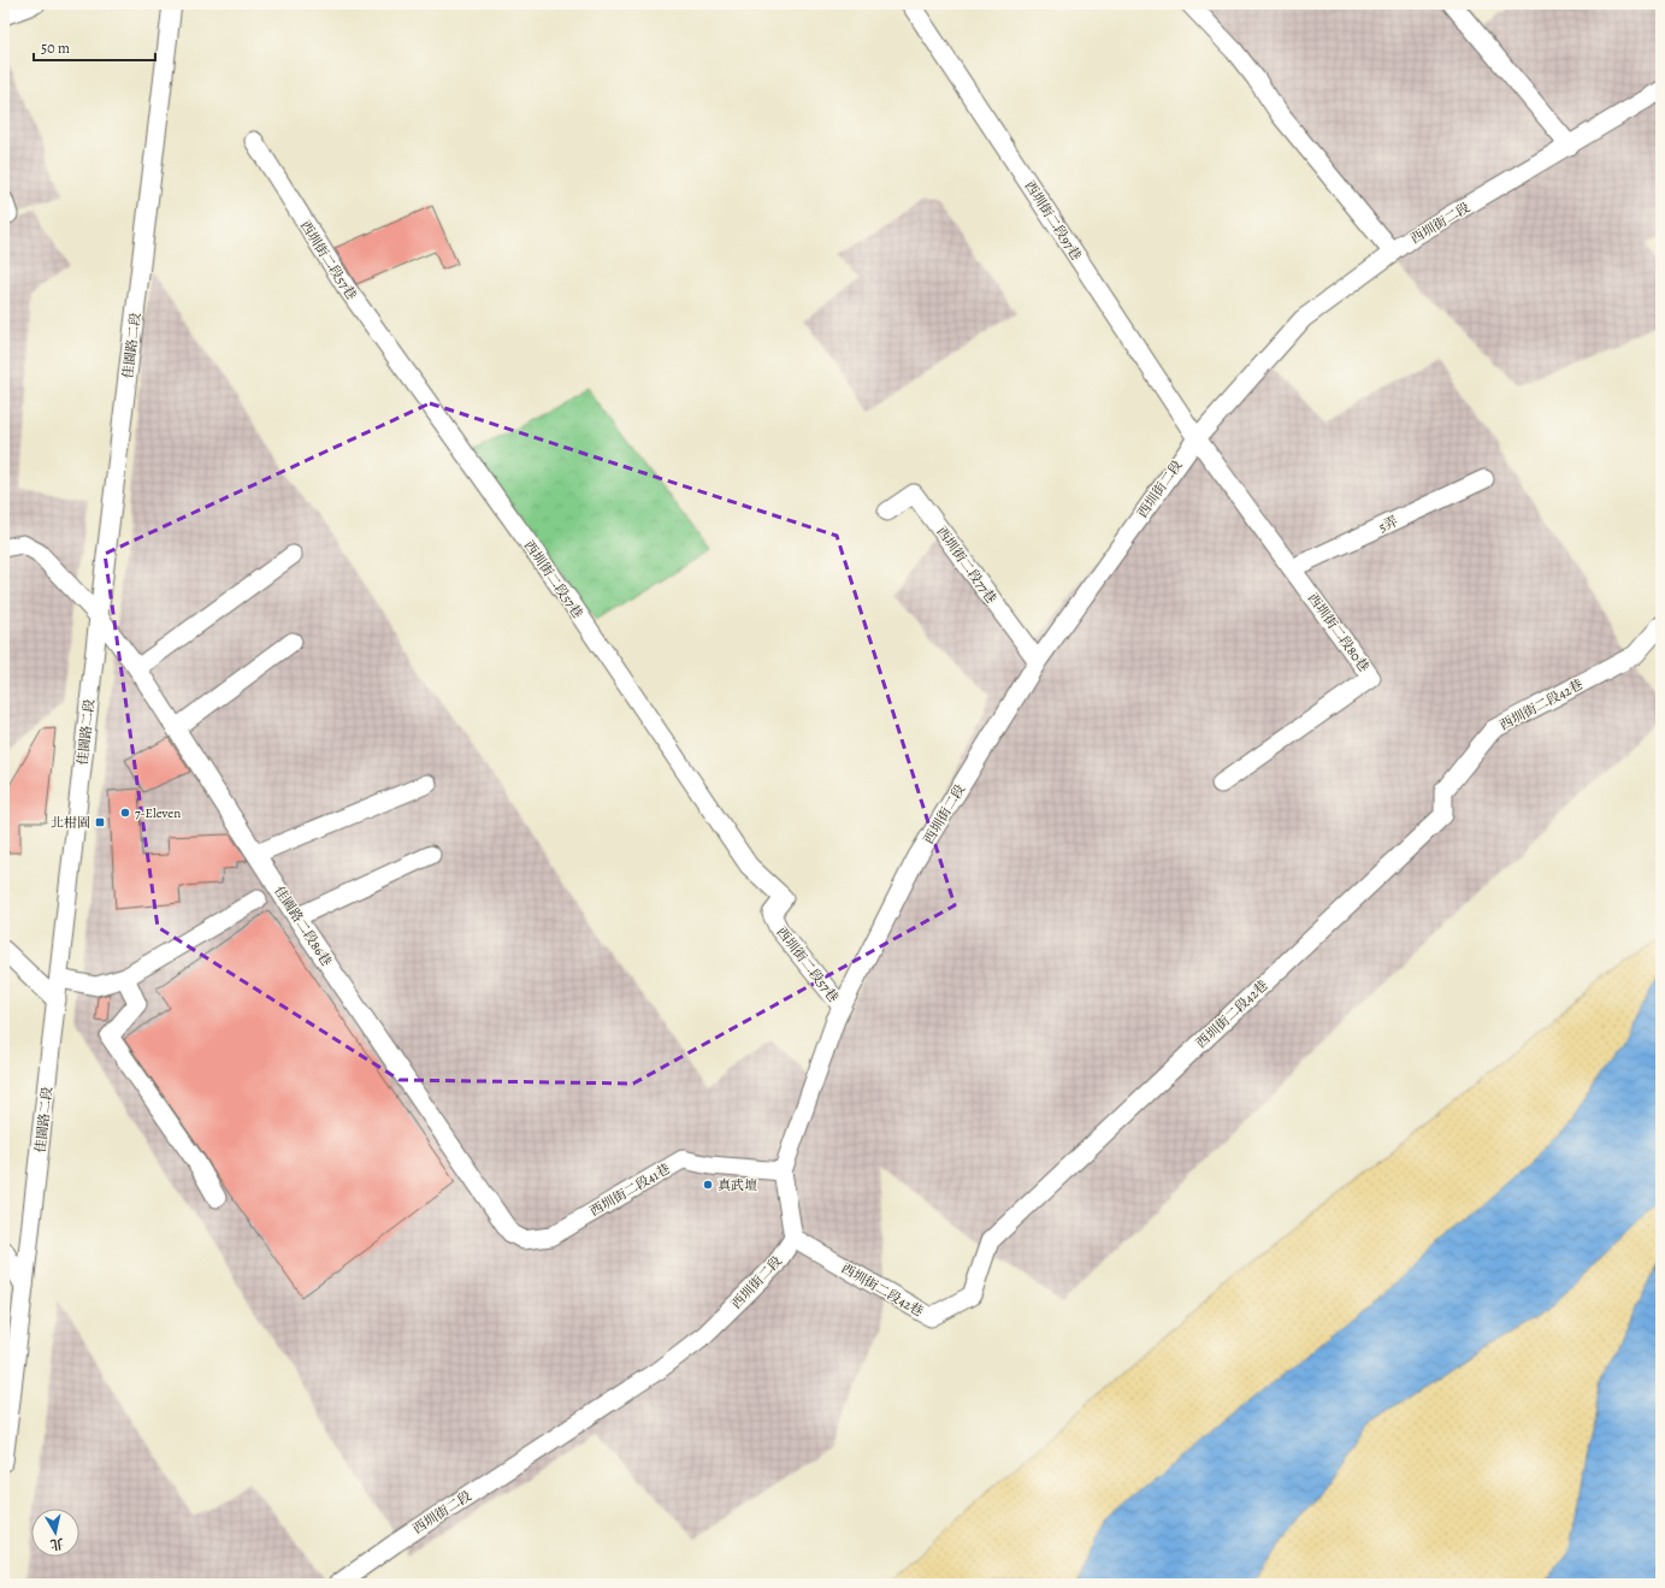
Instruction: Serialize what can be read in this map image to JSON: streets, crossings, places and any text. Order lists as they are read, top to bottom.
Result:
{
  "streets": {
    "street": [
      "西圳街二段97巷",
      "西圳街二段",
      "西圳街二段57巷",
      "佳園路二段",
      "5弄",
      "西圳街二段77巷",
      "西圳街二段80巷",
      "西圳街二段42巷",
      "佳園路二段86巷",
      "西圳街二段41巷"
    ]
  },
  "crossings": [
    ["西圳街二段97巷", "西圳街二段"],
    ["西圳街二段97巷", "西圳街二段80巷"],
    ["西圳街二段", "西圳街二段57巷"],
    ["西圳街二段", "西圳街二段77巷"],
    ["西圳街二段", "西圳街二段80巷"],
    ["西圳街二段", "西圳街二段42巷"],
    ["西圳街二段", "西圳街二段41巷"],
    ["佳園路二段", "佳園路二段86巷"],
    ["5弄", "西圳街二段80巷"],
    ["佳園路二段86巷", "西圳街二段41巷"]
  ],
  "places": {
    "other": ["7-Eleven", "真武壇"],
    "transit": ["北柑園"]
  },
  "scale_bar": "50 m",
  "north": "bottom"
}
